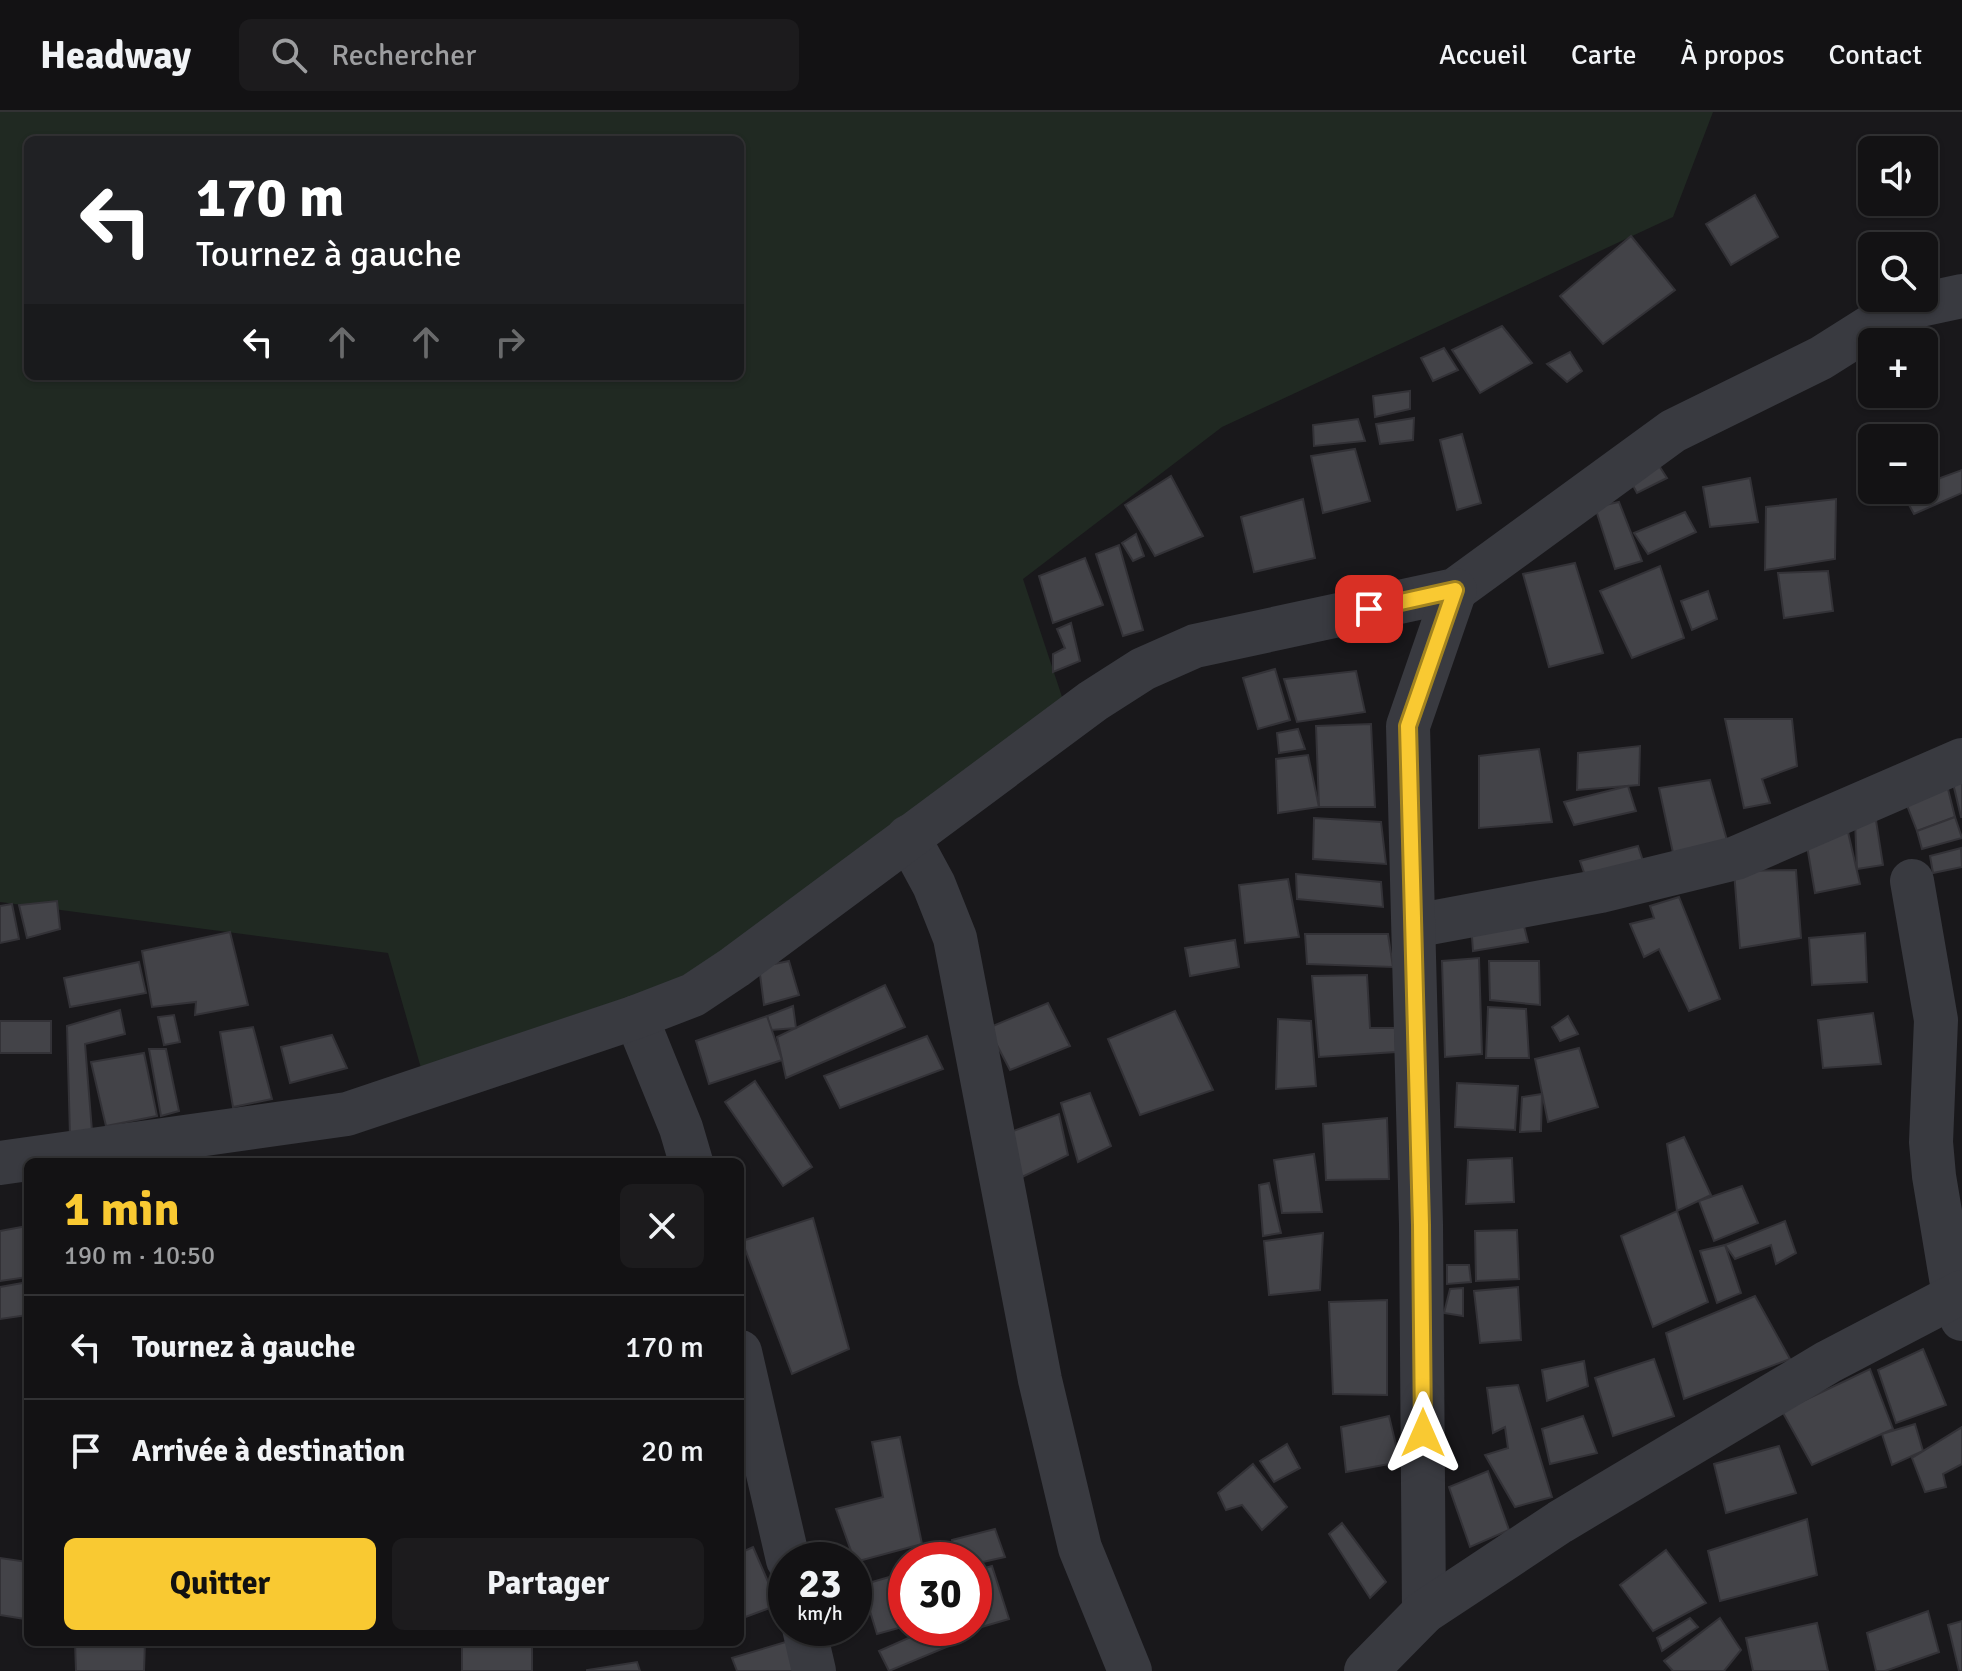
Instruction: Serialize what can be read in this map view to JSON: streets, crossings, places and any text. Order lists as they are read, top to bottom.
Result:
{
  "page": {
    "header": "Headway",
    "search": "Rechercher",
    "nav": [
      "Accueil",
      "Carte",
      "À propos",
      "Contact"
    ],
    "map_buttons": ["+", "−"],
    "turn": ["170 m", "Tournez à gauche"],
    "heading": ["1 min", "190 m · 10:50"],
    "list": [
      {
        "name": "Tournez à gauche",
        "value": "170 m"
      },
      {
        "name": "Arrivée à destination",
        "value": "20 m"
      }
    ],
    "buttons": ["Quitter", "Partager"],
    "speed": "23 km/h",
    "limit": "30"
  }
}
